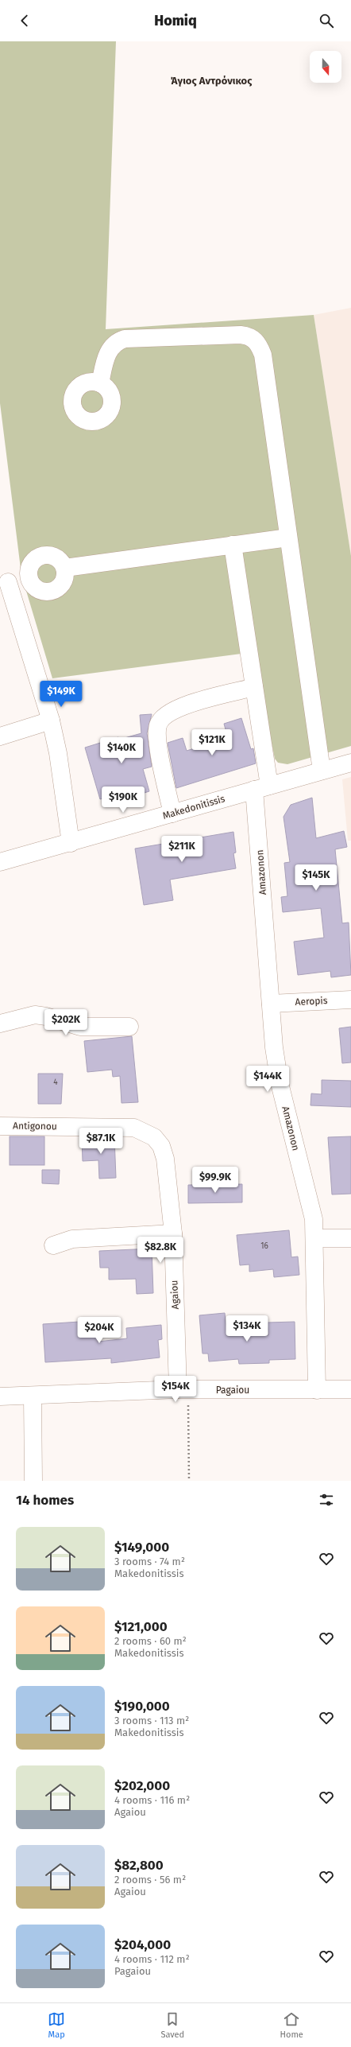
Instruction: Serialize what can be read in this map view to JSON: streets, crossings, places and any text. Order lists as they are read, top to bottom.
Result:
{
  "streets": {
    "street": [
      "Makedonitissis",
      "Amazonon",
      "Aeropis",
      "Antigonou",
      "Agaiou",
      "Pagaiou"
    ]
  },
  "crossings": [
    ["Makedonitissis", "Amazonon"],
    ["Amazonon", "Aeropis"],
    ["Amazonon", "Pagaiou"],
    ["Antigonou", "Agaiou"],
    ["Agaiou", "Pagaiou"]
  ],
  "districts": ["Άγιος Αντρόνικος"],
  "house_numbers": ["4", "16"],
  "north": "bottom",
  "page": {
    "header": "Homiq",
    "price": [
      "$149K",
      "$121K",
      "$140K",
      "$190K",
      "$211K",
      "$145K",
      "$202K",
      "$144K",
      "$87.1K",
      "$99.9K",
      "$82.8K",
      "$134K",
      "$204K",
      "$154K"
    ],
    "heading": "14 homes",
    "list": [
      {
        "name": "$149,000",
        "note": "3 rooms · 74 m² · Makedonitissis"
      },
      {
        "name": "$121,000",
        "note": "2 rooms · 60 m² · Makedonitissis"
      },
      {
        "name": "$190,000",
        "note": "3 rooms · 113 m² · Makedonitissis"
      },
      {
        "name": "$202,000",
        "note": "4 rooms · 116 m² · Agaiou"
      },
      {
        "name": "$82,800",
        "note": "2 rooms · 56 m² · Agaiou"
      },
      {
        "name": "$204,000",
        "note": "4 rooms · 112 m² · Pagaiou"
      }
    ],
    "tabs": ["Map", "Saved", "Home"]
  }
}
